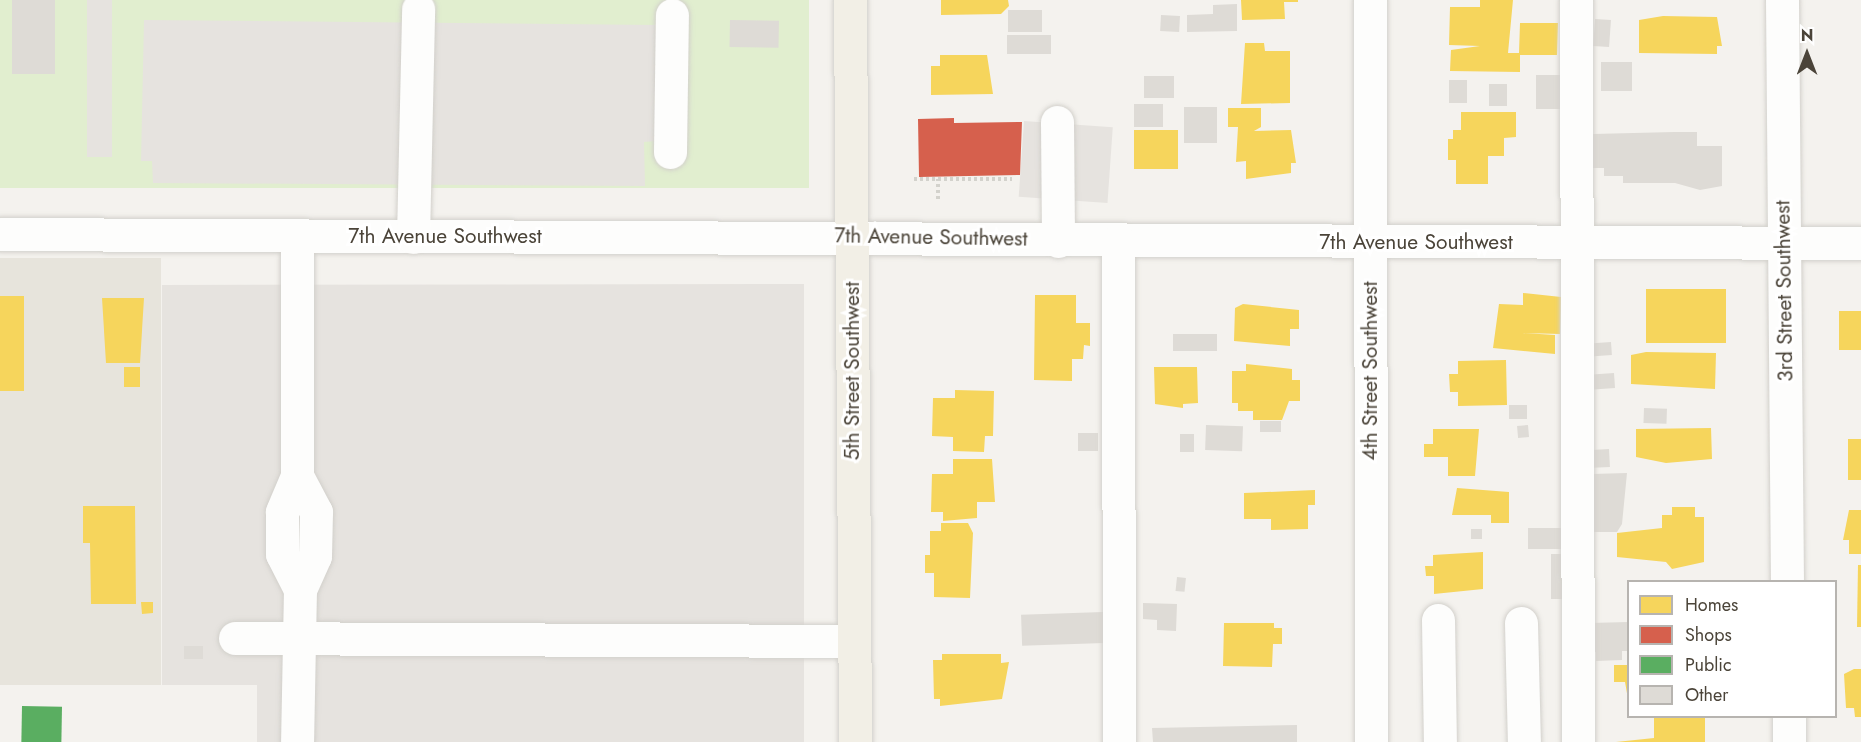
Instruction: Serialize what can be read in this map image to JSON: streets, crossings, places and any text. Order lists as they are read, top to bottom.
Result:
{
  "streets": {
    "main road": ["5th Street Southwest"],
    "street": ["7th Avenue Southwest", "3rd Street Southwest", "4th Street Southwest"]
  },
  "crossings": [
    ["7th Avenue Southwest", "3rd Street Southwest"],
    ["7th Avenue Southwest", "5th Street Southwest"],
    ["7th Avenue Southwest", "4th Street Southwest"]
  ],
  "legend": [
    "Homes",
    "Shops",
    "Public",
    "Other"
  ],
  "north": "top"
}
